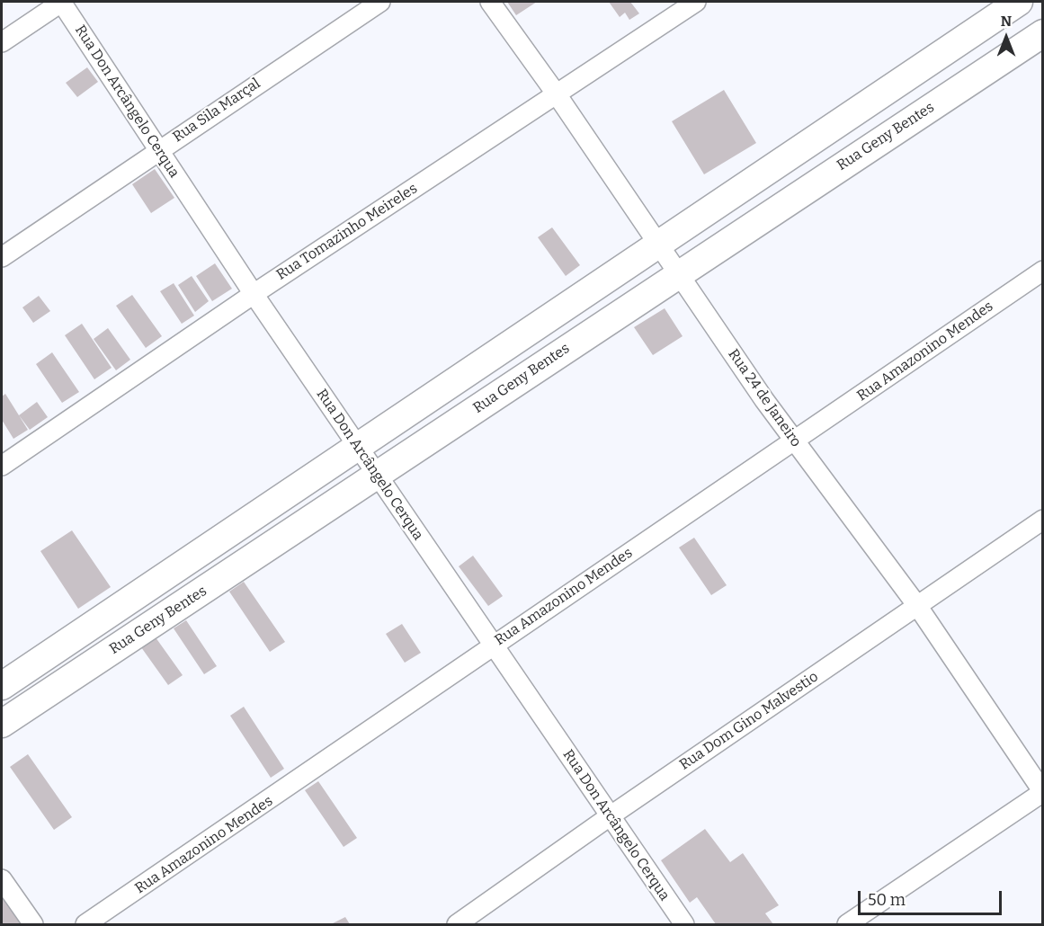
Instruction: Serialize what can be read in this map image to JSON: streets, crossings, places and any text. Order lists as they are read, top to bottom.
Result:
{
  "streets": {
    "street": [
      "Rua Don Arcângelo Cerqua",
      "Rua Sila Marçal",
      "Rua Geny Bentes",
      "Rua Tomazinho Meireles",
      "Rua Amazonino Mendes",
      "Rua 24 de Janeiro",
      "Rua Dom Gino Malvestio"
    ]
  },
  "crossings": [
    ["Rua Don Arcângelo Cerqua", "Rua Sila Marçal"],
    ["Rua Don Arcângelo Cerqua", "Rua Geny Bentes"],
    ["Rua Don Arcângelo Cerqua", "Rua Tomazinho Meireles"],
    ["Rua Don Arcângelo Cerqua", "Rua Amazonino Mendes"],
    ["Rua Don Arcângelo Cerqua", "Rua Dom Gino Malvestio"],
    ["Rua Geny Bentes", "Rua 24 de Janeiro"],
    ["Rua Tomazinho Meireles", "Rua 24 de Janeiro"],
    ["Rua Amazonino Mendes", "Rua 24 de Janeiro"],
    ["Rua 24 de Janeiro", "Rua Dom Gino Malvestio"]
  ],
  "scale_bar": "50 m",
  "north": "top"
}
